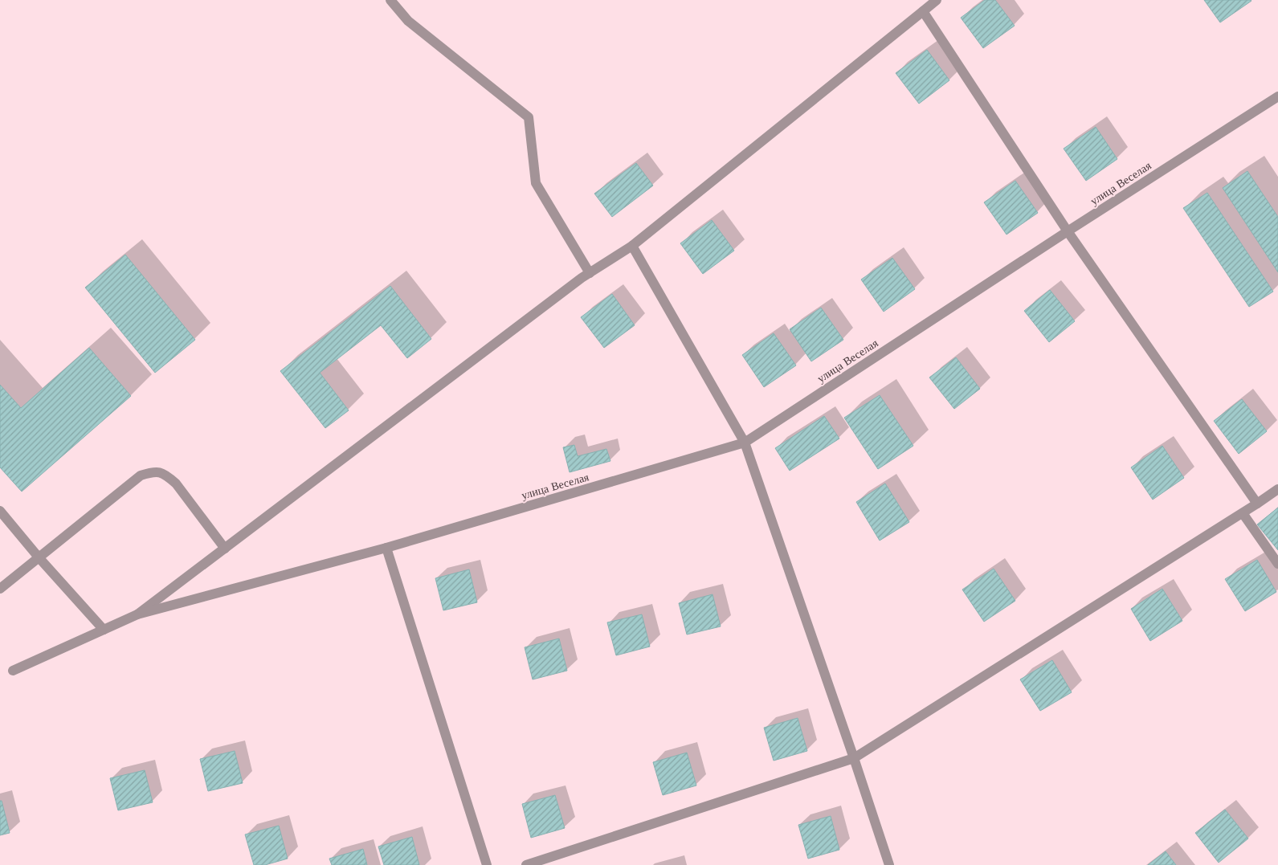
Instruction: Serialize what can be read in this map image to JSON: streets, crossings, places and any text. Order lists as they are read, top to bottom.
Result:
{
  "streets": {
    "street": ["улица Веселая"]
  }
}
